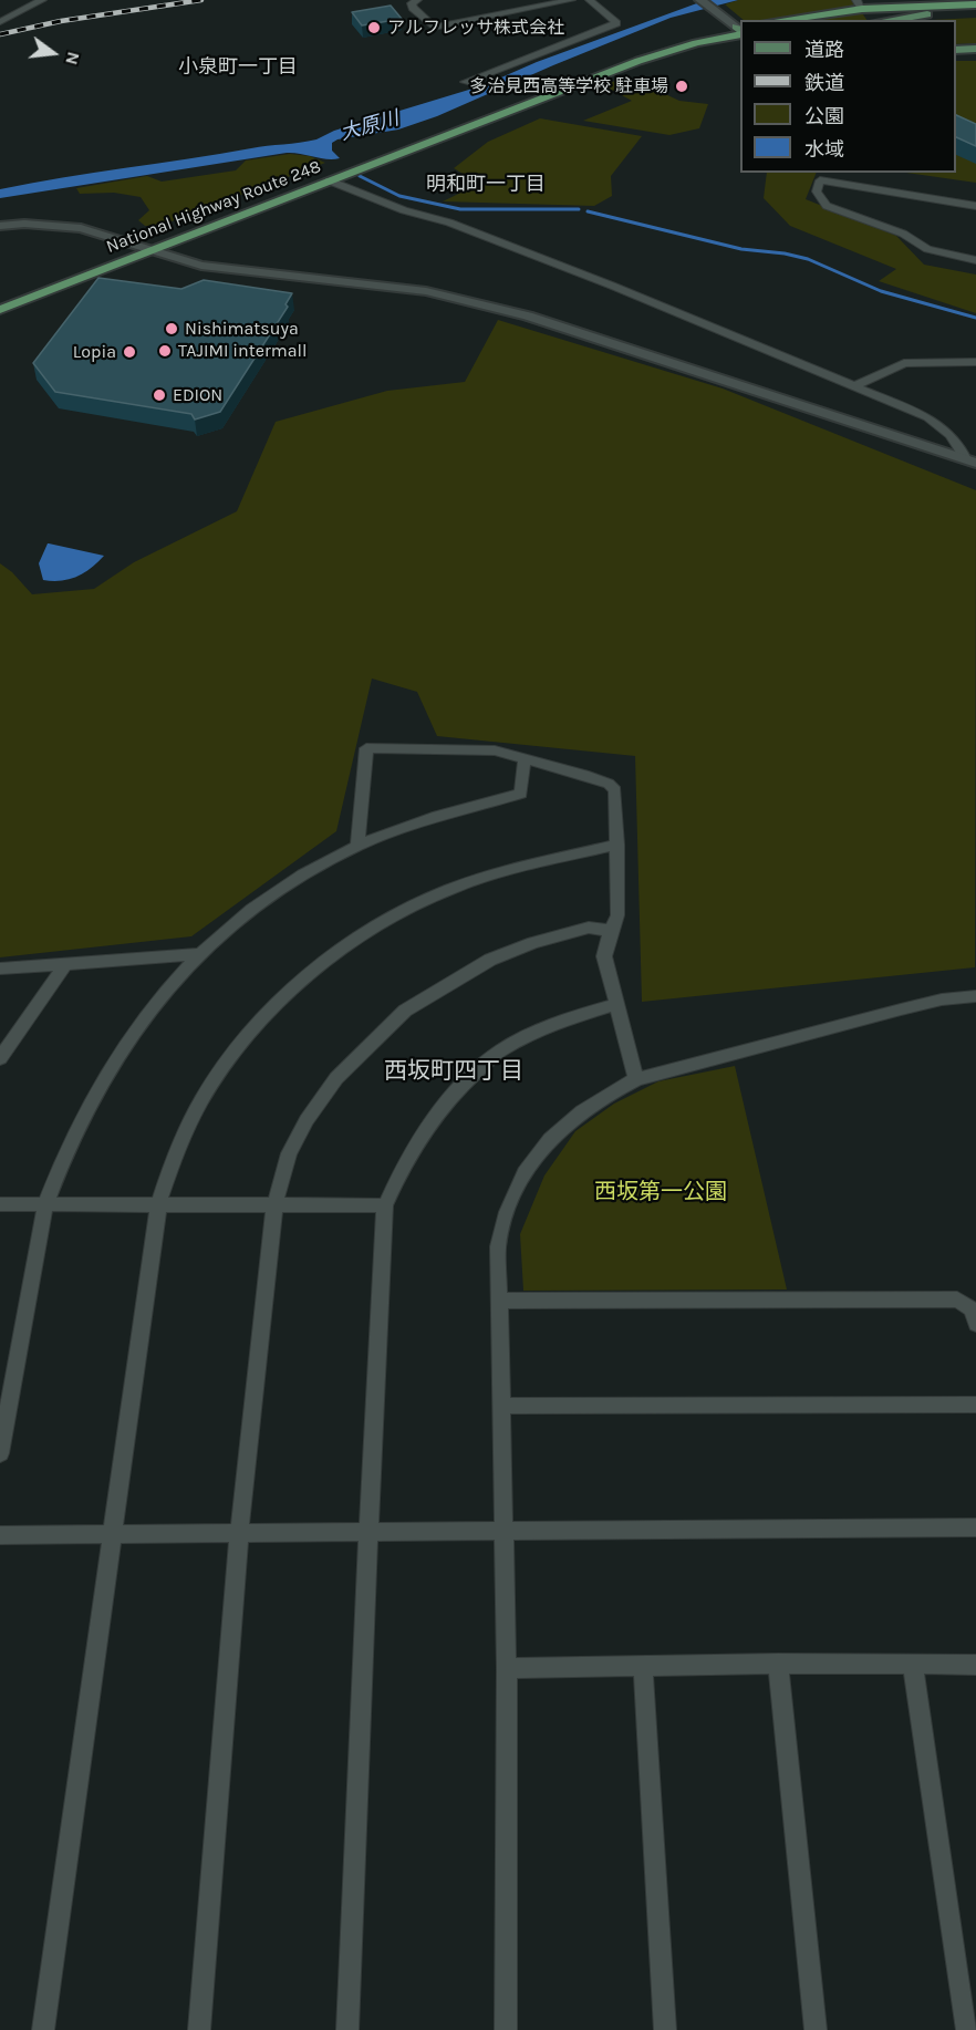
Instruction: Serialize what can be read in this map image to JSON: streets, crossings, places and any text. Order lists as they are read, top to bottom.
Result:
{
  "streets": {
    "highway": ["National Highway Route 248"]
  },
  "districts": ["小泉町一丁目", "明和町一丁目", "西坂町四丁目"],
  "water": ["大原川"],
  "parks": ["西坂第一公園"],
  "places": [
    "アルフレッサ株式会社",
    "多治見西高等学校 駐車場",
    "Nishimatsuya",
    "TAJIMI intermall",
    "Lopia",
    "EDION"
  ],
  "legend": [
    "道路",
    "鉄道",
    "公園",
    "水域"
  ],
  "north": "right"
}
